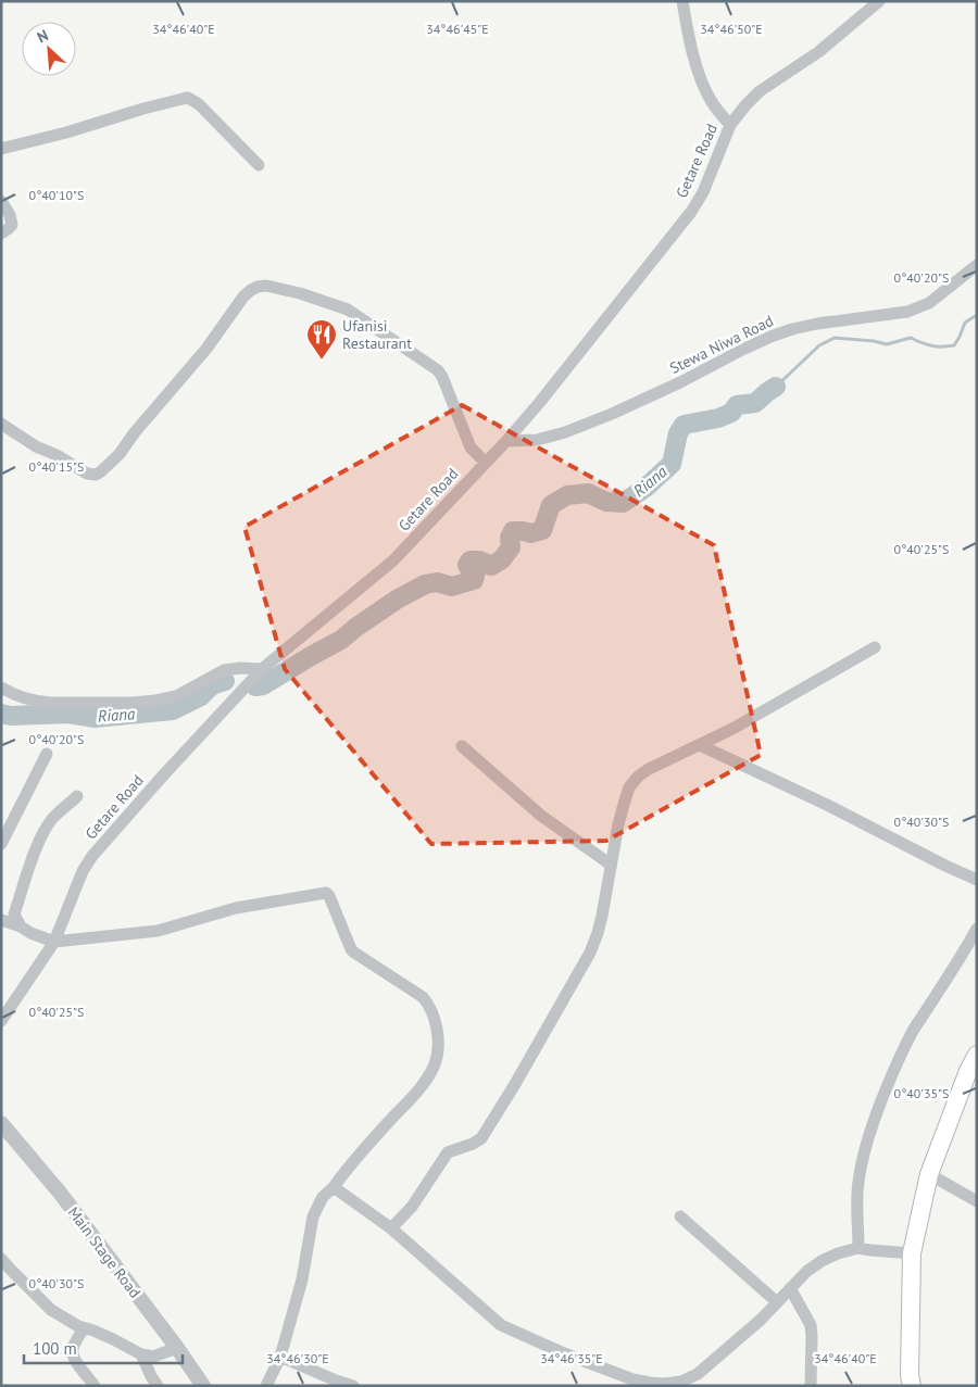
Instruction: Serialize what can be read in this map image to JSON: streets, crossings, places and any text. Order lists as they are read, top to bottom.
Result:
{
  "streets": {
    "street": ["Getare Road", "Stewa Niwa Road", "Main Stage Road"]
  },
  "crossings": [
    ["Getare Road", "Stewa Niwa Road"]
  ],
  "water": ["Riana"],
  "places": {
    "restaurant": ["Ufanisi Restaurant"]
  },
  "scale_bar": "100 m",
  "north": "top left",
  "coordinates": [
    "34°46'40\"E",
    "34°46'45\"E",
    "34°46'50\"E",
    "0°40'10\"S",
    "0°40'20\"S",
    "0°40'15\"S",
    "0°40'25\"S",
    "0°40'30\"S",
    "0°40'35\"S",
    "34°46'30\"E",
    "34°46'35\"E"
  ]
}
